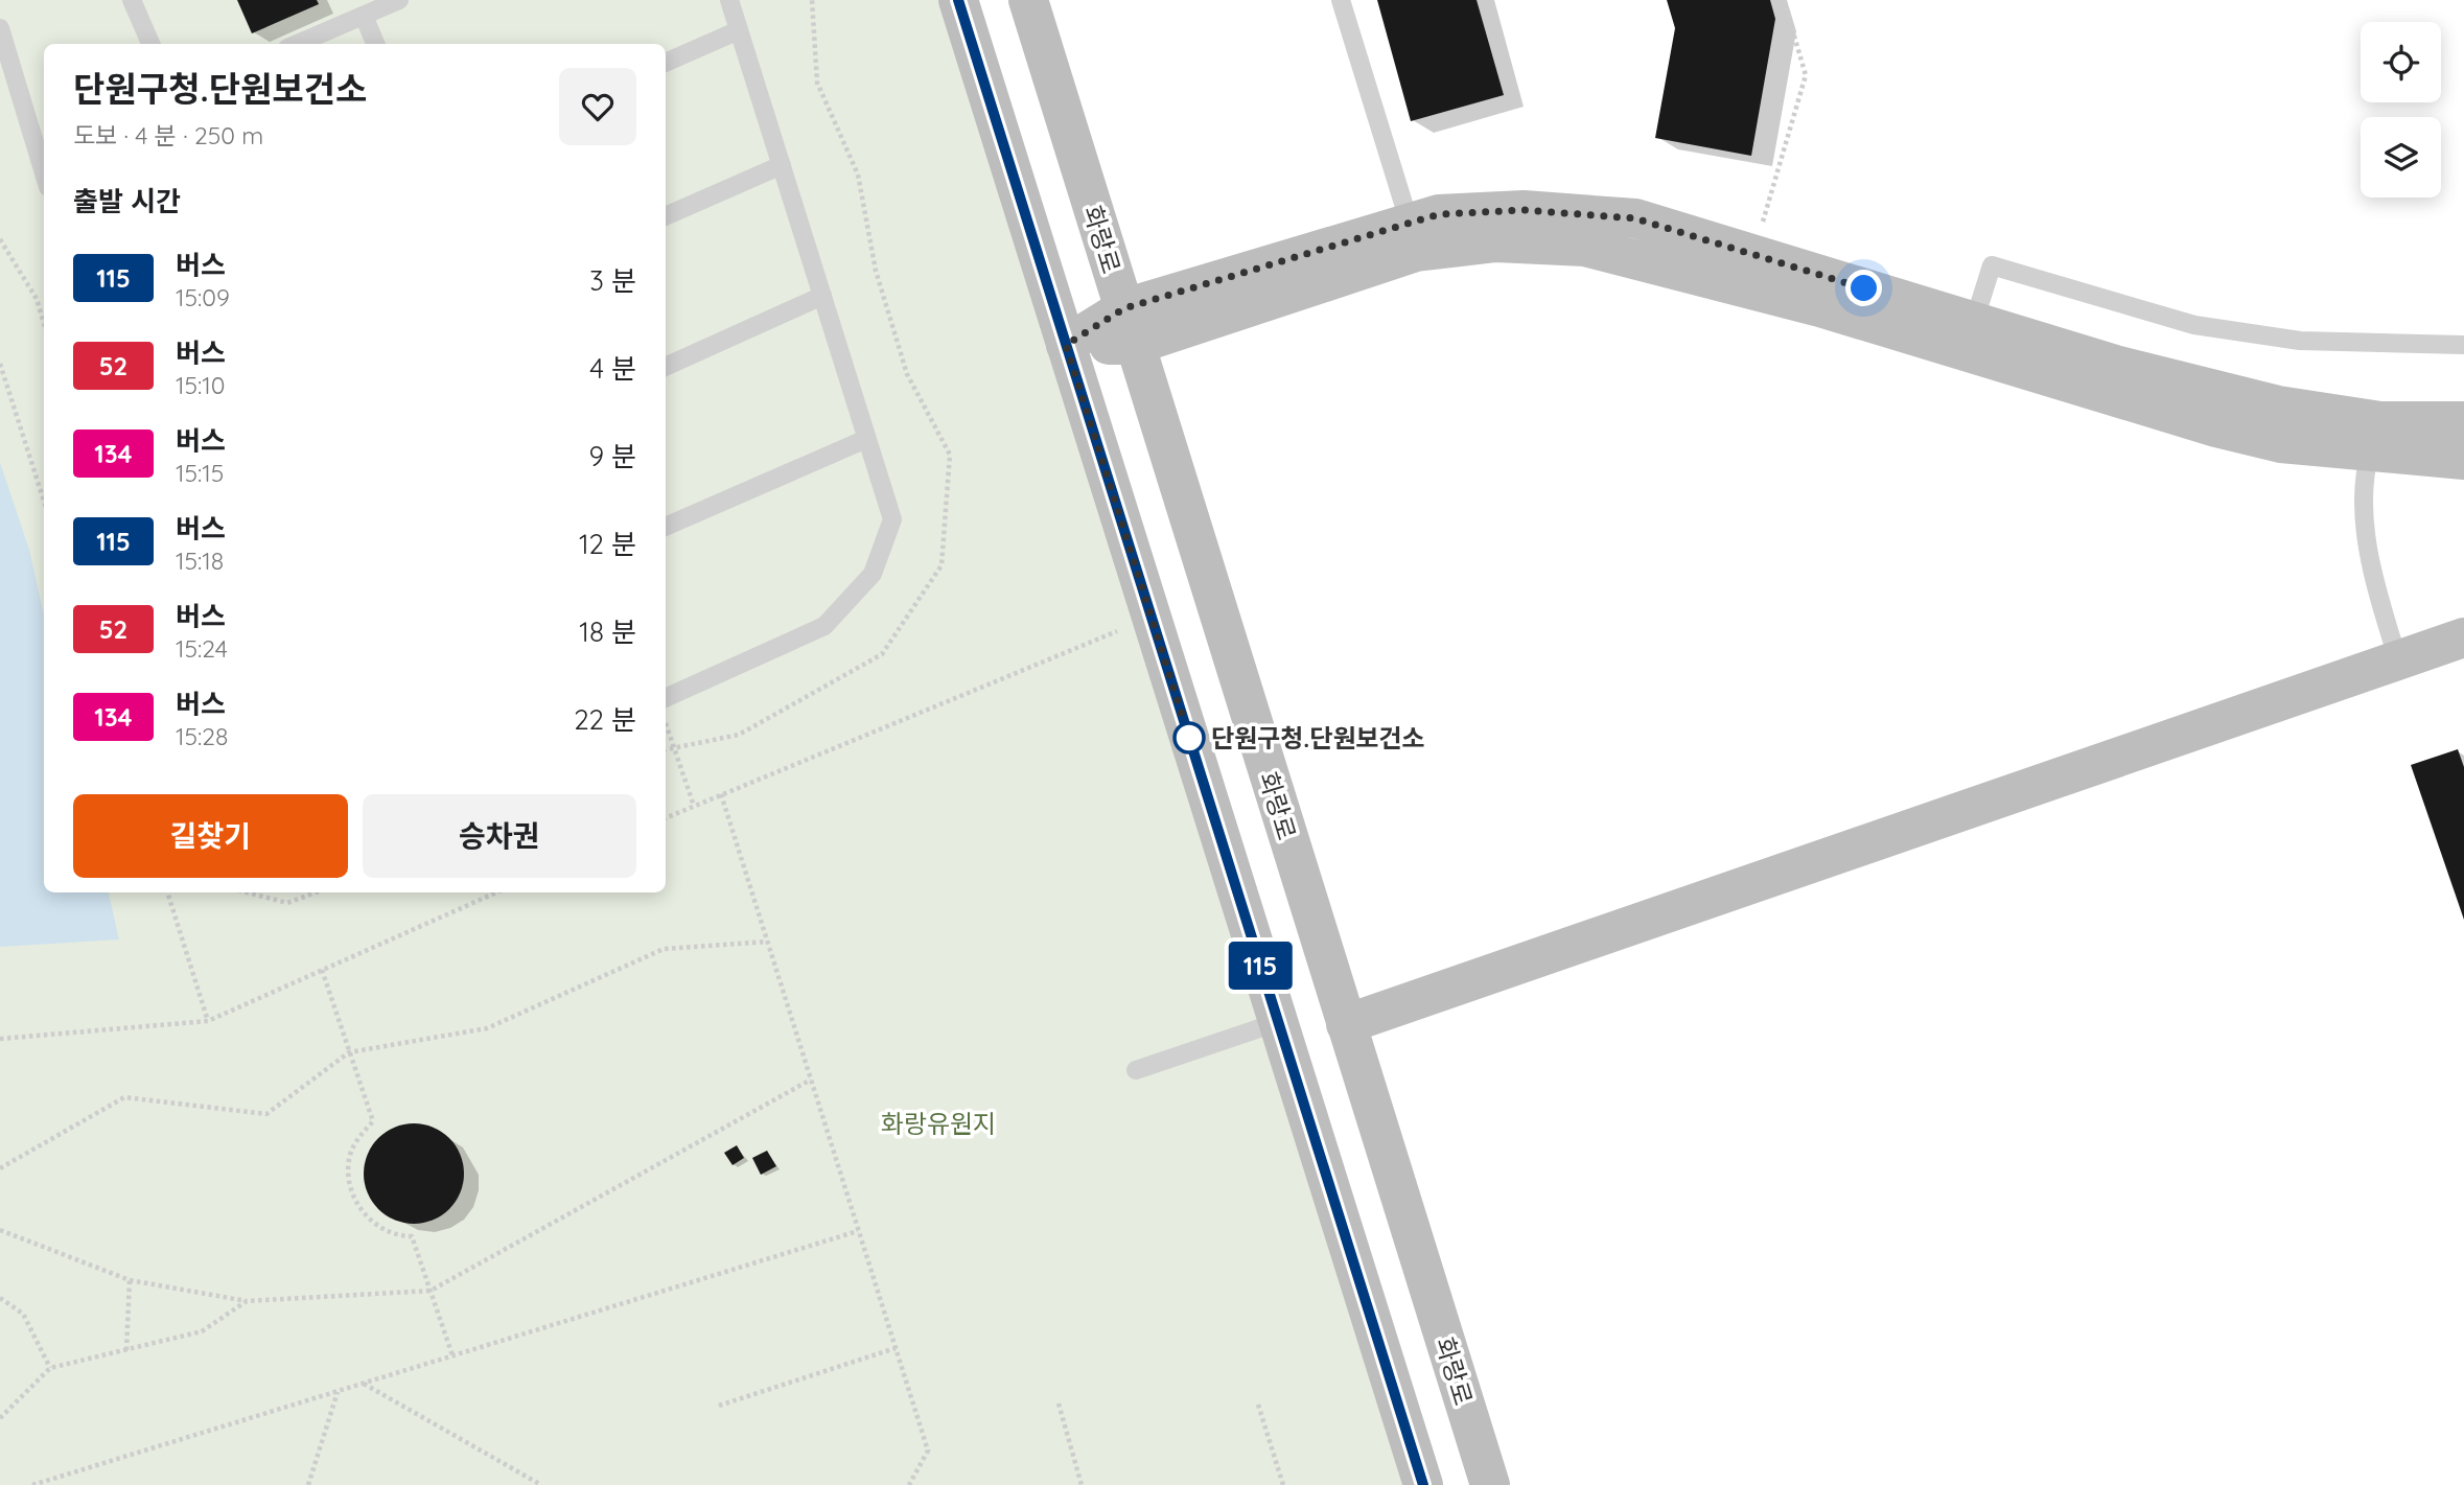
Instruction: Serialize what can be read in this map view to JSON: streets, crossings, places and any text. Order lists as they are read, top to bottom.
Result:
{
  "streets": {
    "street": ["화랑로"]
  },
  "parks": ["화랑유원지"],
  "places": ["단원구청.단원보건소"],
  "lines": ["bus line 115"],
  "page": {
    "on_map": "115",
    "heading": [
      ["단원구청.단원보건소", "도보 · 4 분 · 250 m"],
      "출발 시간"
    ],
    "list": [
      {
        "mark": "115",
        "name": "버스",
        "note": "15:09",
        "value": "3 분"
      },
      {
        "mark": "52",
        "name": "버스",
        "note": "15:10",
        "value": "4 분"
      },
      {
        "mark": "134",
        "name": "버스",
        "note": "15:15",
        "value": "9 분"
      },
      {
        "mark": "115",
        "name": "버스",
        "note": "15:18",
        "value": "12 분"
      },
      {
        "mark": "52",
        "name": "버스",
        "note": "15:24",
        "value": "18 분"
      },
      {
        "mark": "134",
        "name": "버스",
        "note": "15:28",
        "value": "22 분"
      }
    ],
    "buttons": ["길찾기", "승차권"]
  }
}
